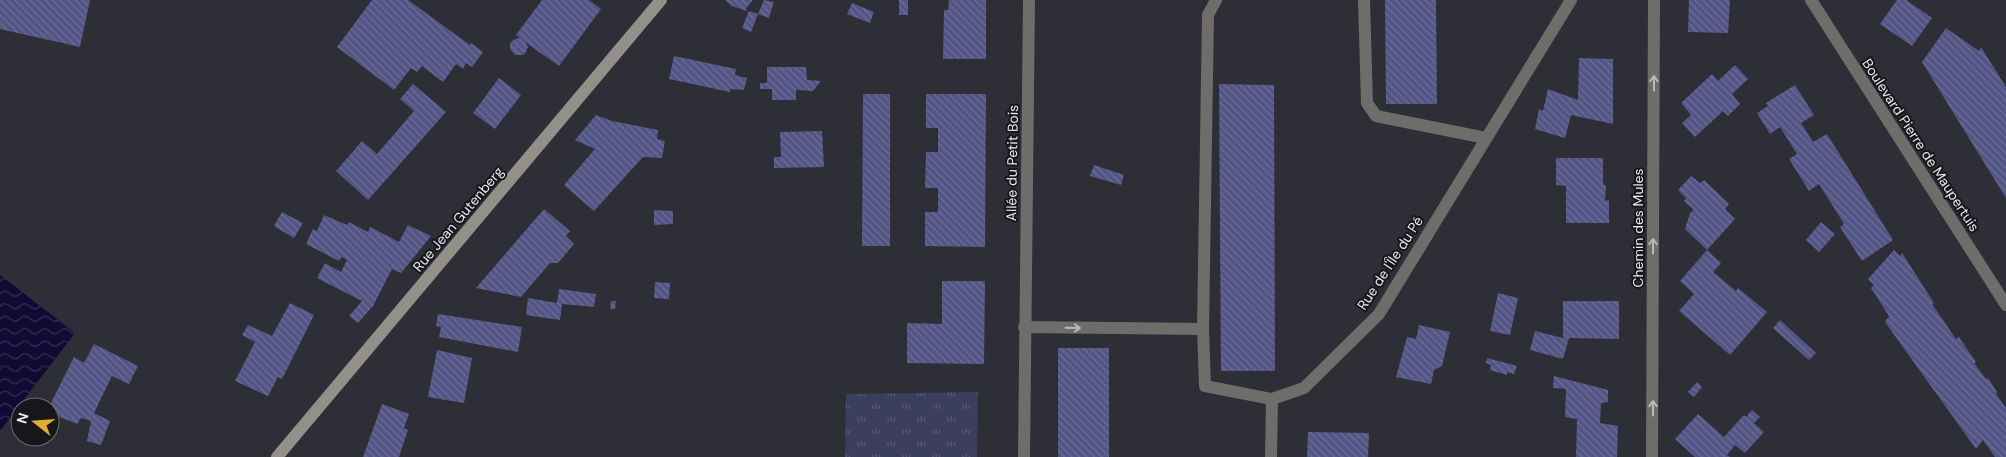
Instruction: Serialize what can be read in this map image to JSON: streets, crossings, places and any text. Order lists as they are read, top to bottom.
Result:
{
  "streets": {
    "main road": ["Rue Jean Gutenberg"],
    "street": [
      "Boulevard Pierre de Maupertuis",
      "Allée du Petit Bois",
      "Chemin des Mules",
      "Rue de l'Île du Pé"
    ]
  },
  "one_way": ["Chemin des Mules"],
  "north": "left"
}
